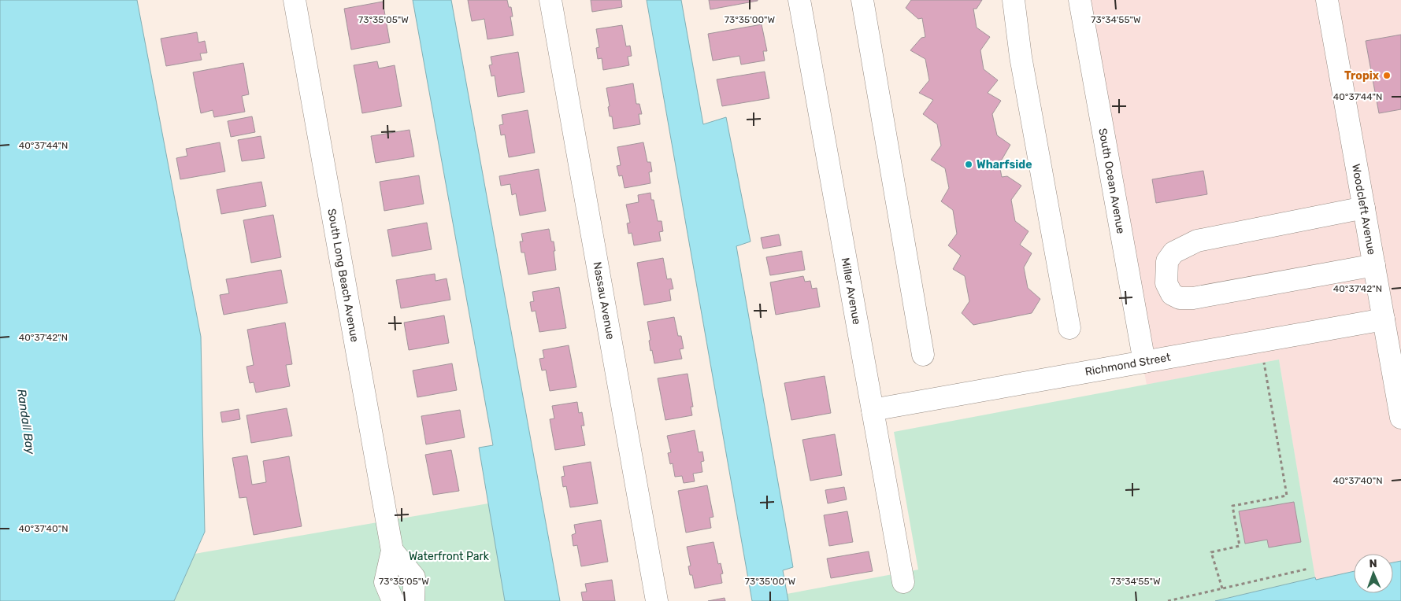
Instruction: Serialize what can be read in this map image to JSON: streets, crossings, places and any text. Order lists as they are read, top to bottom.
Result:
{
  "streets": {
    "street": [
      "South Ocean Avenue",
      "Woodcleft Avenue",
      "South Long Beach Avenue",
      "Miller Avenue",
      "Nassau Avenue",
      "Richmond Street"
    ]
  },
  "crossings": [
    ["South Ocean Avenue", "Richmond Street"],
    ["Woodcleft Avenue", "Richmond Street"],
    ["Miller Avenue", "Richmond Street"]
  ],
  "water": ["Randall Bay"],
  "parks": ["Waterfront Park"],
  "places": ["Tropix", "Wharfside"],
  "north": "top",
  "coordinates": [
    "73°35'05\"W",
    "73°35'00\"W",
    "73°34'55\"W",
    "40°37'44\"N",
    "40°37'42\"N",
    "40°37'40\"N"
  ]
}
